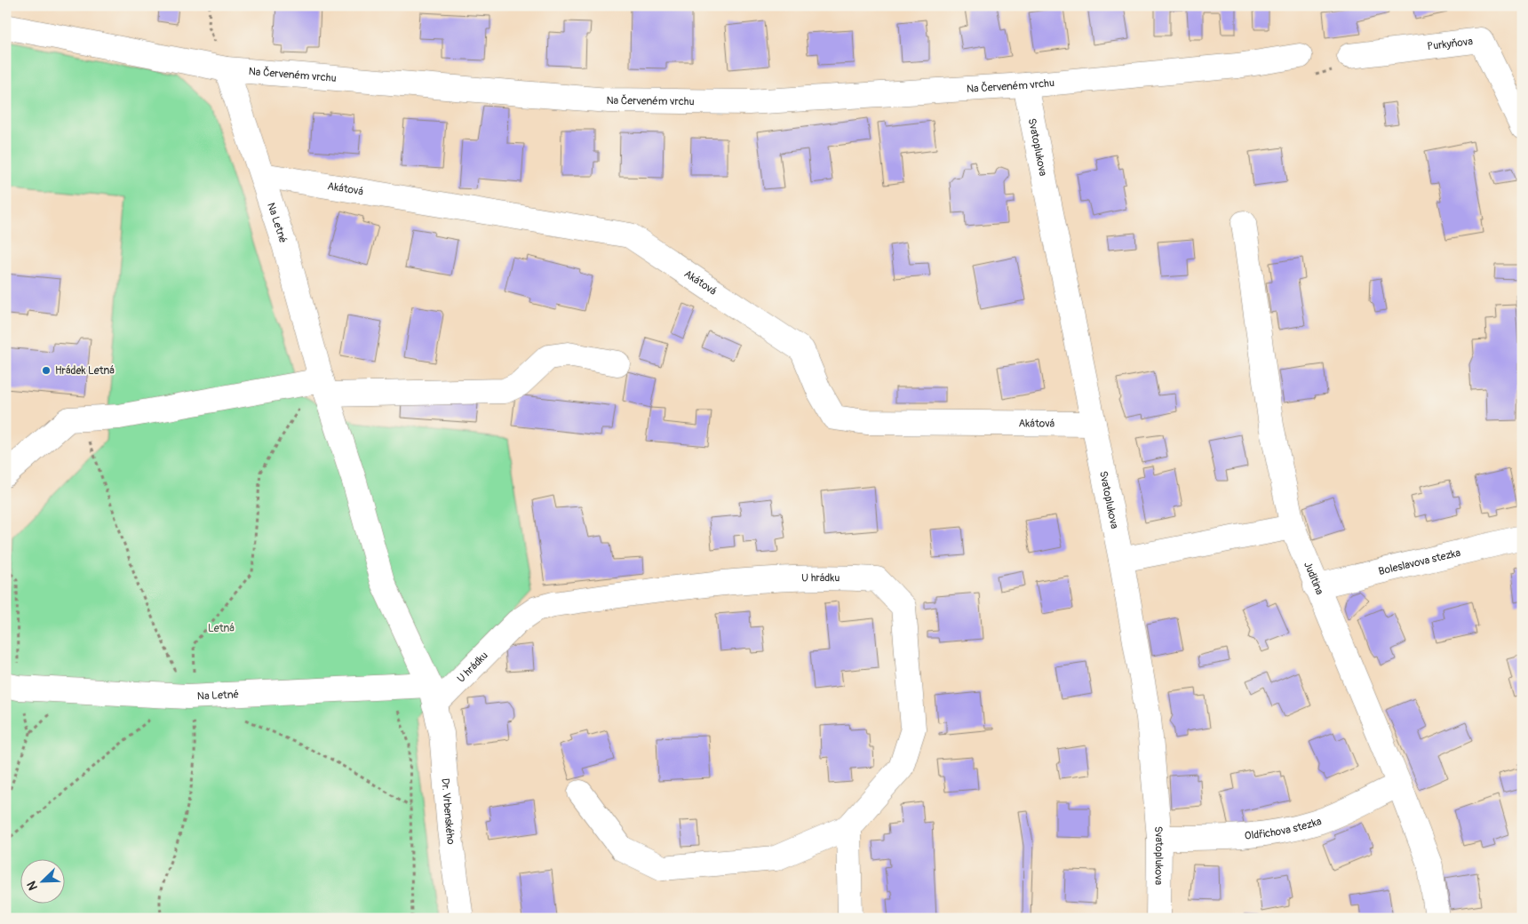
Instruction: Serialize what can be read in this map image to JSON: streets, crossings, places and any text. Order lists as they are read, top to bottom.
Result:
{
  "streets": {
    "street": [
      "Purkyňova",
      "Na Červeném vrchu",
      "Svatoplukova",
      "Akátová",
      "Na Letné",
      "Boleslavova stezka",
      "U hrádku",
      "Juditina",
      "Dr. Vrbenského",
      "Oldřichova stezka"
    ]
  },
  "crossings": [
    ["Na Červeném vrchu", "Svatoplukova"],
    ["Na Červeném vrchu", "Na Letné"],
    ["Svatoplukova", "Akátová"],
    ["Svatoplukova", "Oldřichova stezka"],
    ["Akátová", "Na Letné"],
    ["Na Letné", "U hrádku"],
    ["Na Letné", "Dr. Vrbenského"],
    ["Boleslavova stezka", "Juditina"],
    ["U hrádku", "Dr. Vrbenského"],
    ["Juditina", "Oldřichova stezka"]
  ],
  "parks": ["Letná"],
  "places": ["Hrádek Letná"],
  "north": "bottom left"
}
